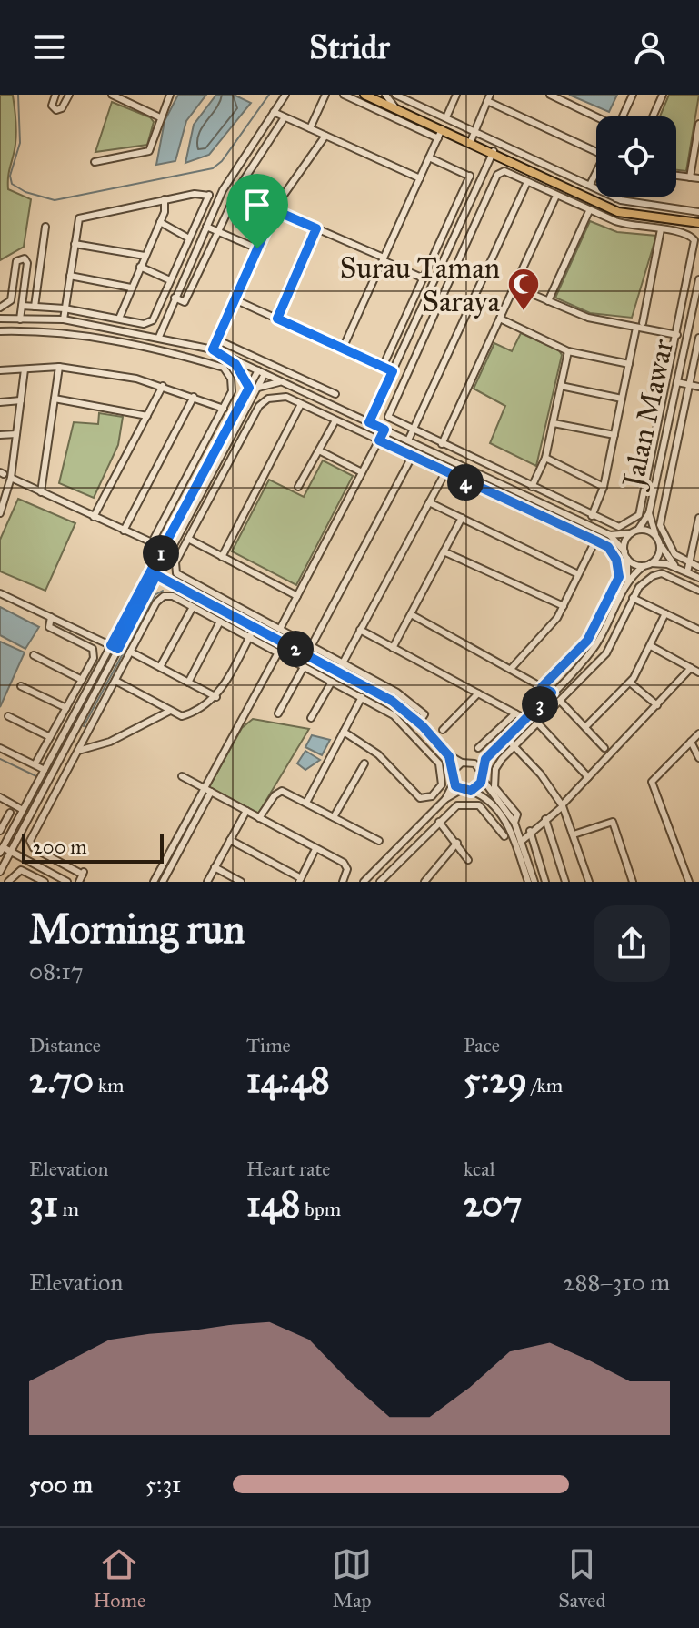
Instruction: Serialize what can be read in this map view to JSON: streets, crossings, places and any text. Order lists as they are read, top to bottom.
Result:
{
  "streets": {
    "street": ["Jalan Mawar"]
  },
  "places": {
    "mosque": ["Surau Taman Saraya"]
  },
  "scale_bar": "200 m",
  "page": {
    "header": "Stridr",
    "pins": [
      "4",
      "1",
      "2",
      "3"
    ],
    "scale": "200 m",
    "heading": ["Morning run", "08:17"],
    "stats": [
      ["Distance", "2.70 km"],
      ["Time", "14:48"],
      ["Pace", "5:29 /km"],
      ["Elevation", "31 m"],
      ["Heart rate", "148 bpm"],
      ["kcal", "207"]
    ],
    "chart": ["Elevation", "288–310 m"],
    "list": [
      {
        "name": "500 m",
        "note": "5:31"
      }
    ],
    "tabs": ["Home", "Map", "Saved"]
  }
}
